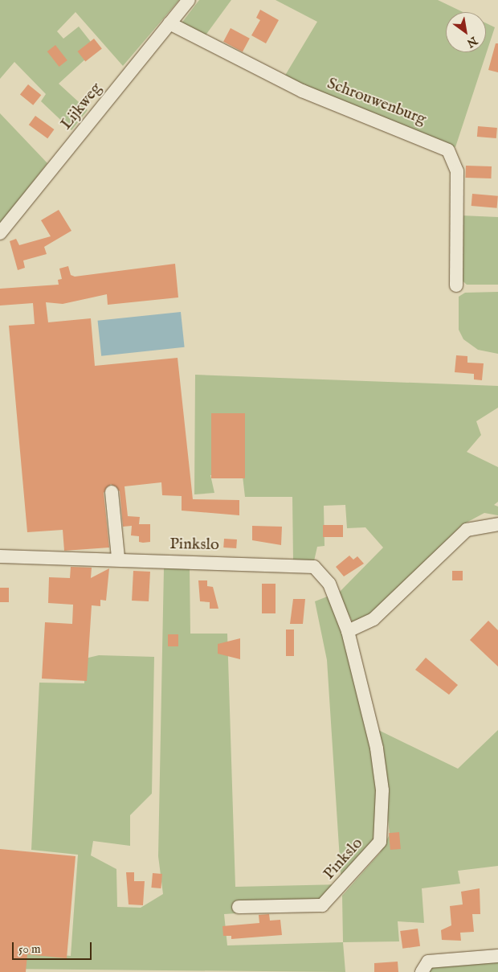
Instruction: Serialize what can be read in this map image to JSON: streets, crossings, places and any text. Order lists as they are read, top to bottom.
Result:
{
  "streets": {
    "street": ["Schrouwenburg", "Lijkweg", "Pinkslo"]
  },
  "crossings": [
    ["Schrouwenburg", "Lijkweg"]
  ],
  "scale_bar": "50 m",
  "north": "bottom right"
}
